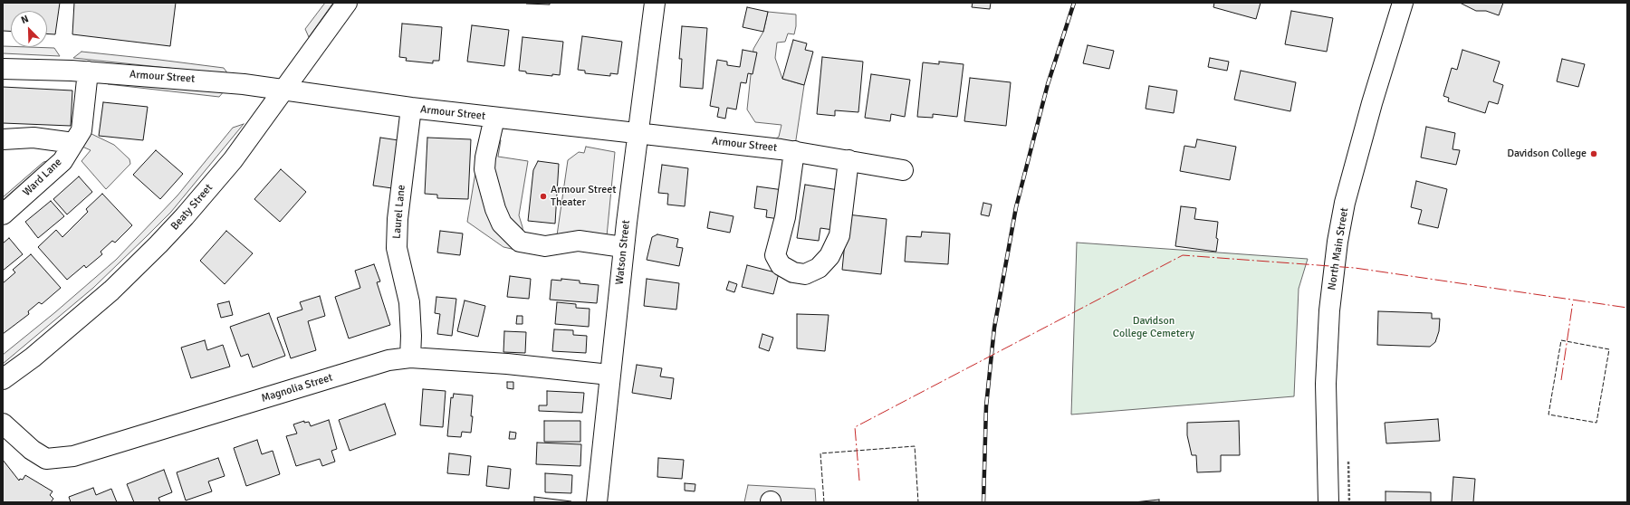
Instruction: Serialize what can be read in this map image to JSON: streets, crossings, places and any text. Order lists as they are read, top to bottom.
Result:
{
  "streets": {
    "street": [
      "Armour Street",
      "Ward Lane",
      "Beaty Street",
      "Laurel Lane",
      "North Main Street",
      "Watson Street",
      "Magnolia Street"
    ]
  },
  "crossings": [
    ["Armour Street", "Ward Lane"],
    ["Armour Street", "Beaty Street"],
    ["Armour Street", "Laurel Lane"],
    ["Armour Street", "Watson Street"],
    ["Laurel Lane", "Magnolia Street"],
    ["Watson Street", "Magnolia Street"]
  ],
  "parks": ["Davidson College Cemetery"],
  "places": ["Davidson College", "Armour Street Theater"],
  "north": "top left"
}
